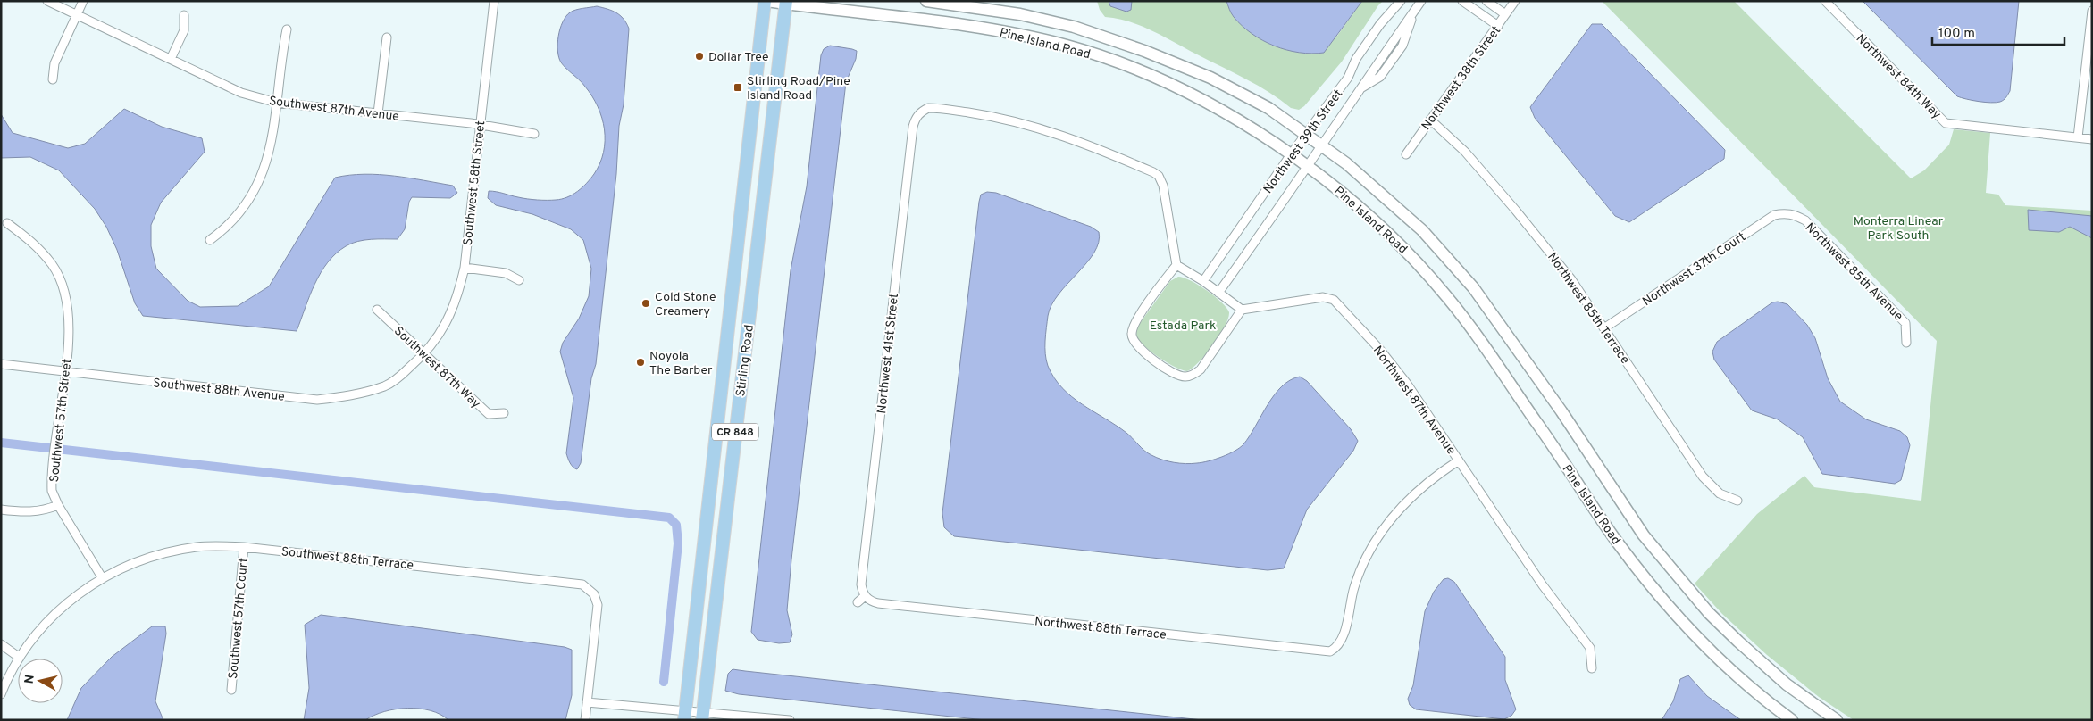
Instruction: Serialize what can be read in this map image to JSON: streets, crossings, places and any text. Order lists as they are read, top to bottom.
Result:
{
  "streets": {
    "main road": ["Pine Island Road", "Stirling Road", "CR 848"],
    "street": [
      "Northwest 84th Way",
      "Northwest 38th Street",
      "Southwest 87th Avenue",
      "Northwest 39th Street",
      "Southwest 58th Street",
      "Northwest 37th Court",
      "Northwest 85th Avenue",
      "Northwest 85th Terrace",
      "Northwest 41st Street",
      "Southwest 87th Way",
      "Southwest 88th Avenue",
      "Northwest 87th Avenue",
      "Southwest 57th Street",
      "Southwest 88th Terrace",
      "Southwest 57th Court",
      "Northwest 88th Terrace"
    ]
  },
  "crossings": [
    ["Pine Island Road", "Northwest 39th Street"],
    ["Pine Island Road", "Stirling Road"],
    ["Northwest 38th Street", "Northwest 85th Terrace"],
    ["Southwest 87th Avenue", "Southwest 58th Street"],
    ["Southwest 58th Street", "Southwest 87th Way"],
    ["Southwest 58th Street", "Southwest 88th Avenue"],
    ["Northwest 37th Court", "Northwest 85th Avenue"],
    ["Northwest 37th Court", "Northwest 85th Terrace"],
    ["Northwest 41st Street", "Northwest 88th Terrace"],
    ["Southwest 87th Way", "Southwest 88th Avenue"],
    ["Southwest 88th Avenue", "Southwest 57th Street"],
    ["Northwest 87th Avenue", "Northwest 88th Terrace"],
    ["Southwest 57th Street", "Southwest 88th Terrace"],
    ["Southwest 88th Terrace", "Southwest 57th Court"]
  ],
  "parks": ["Monterra Linear Park South", "Estada Park"],
  "places": {
    "other": ["Dollar Tree", "Cold Stone Creamery", "Noyola The Barber"],
    "transit": ["Stirling Road/Pine Island Road"]
  },
  "scale_bar": "100 m",
  "north": "left"
}
